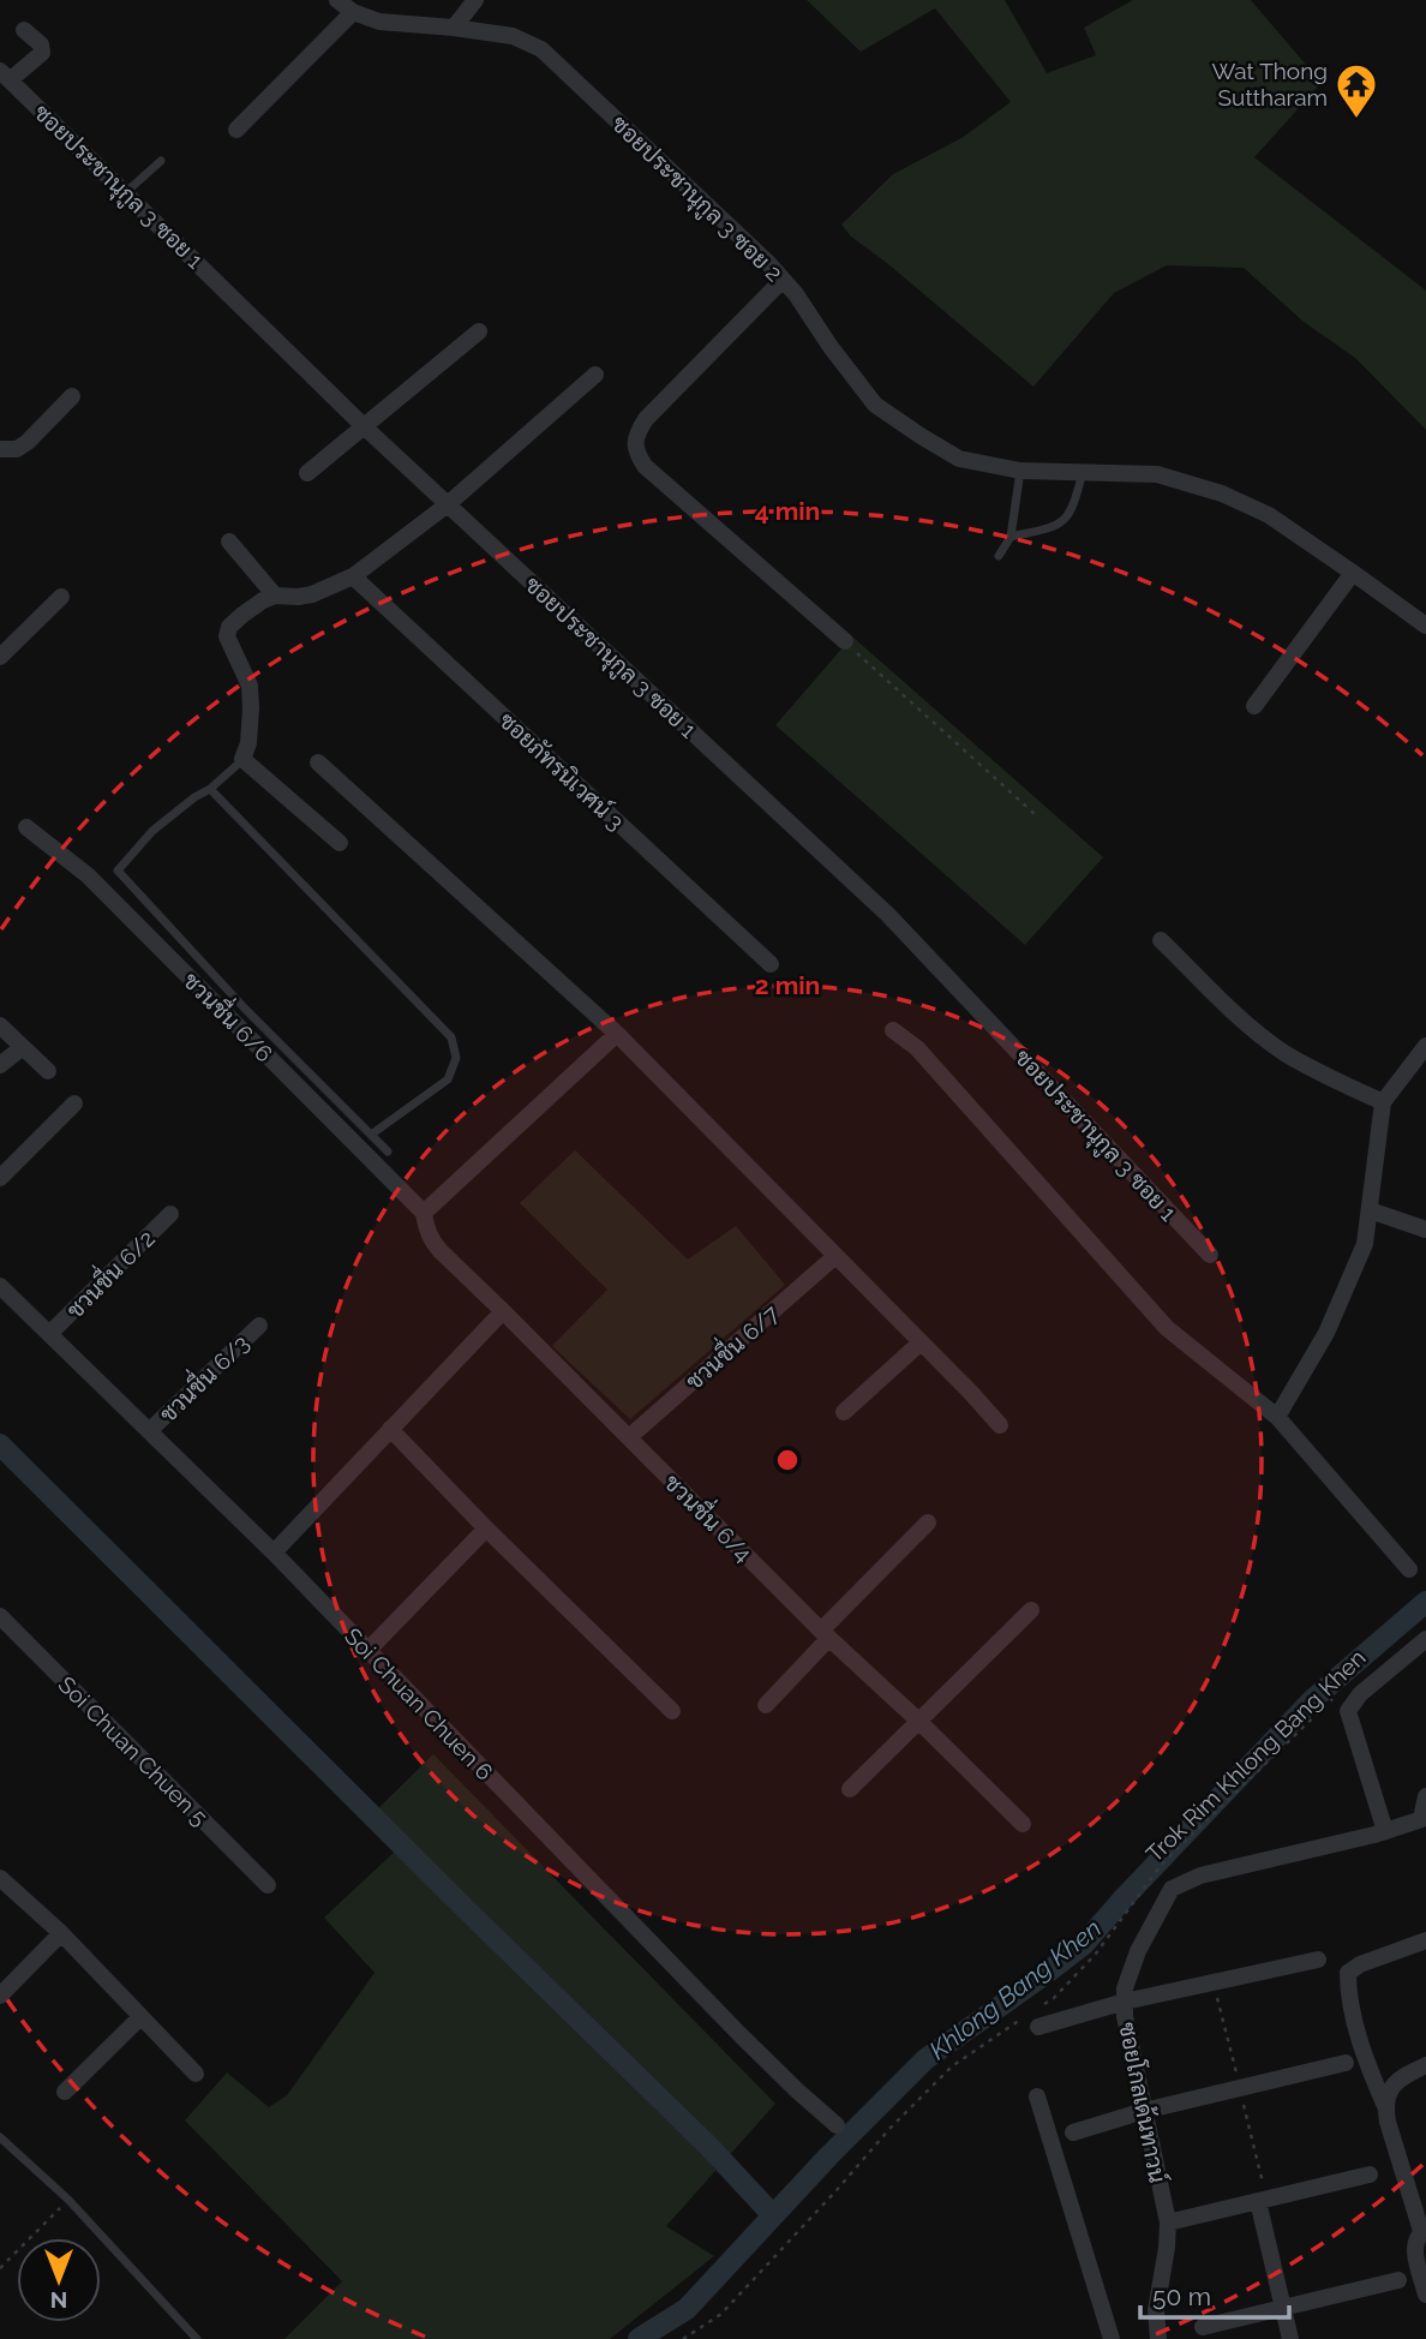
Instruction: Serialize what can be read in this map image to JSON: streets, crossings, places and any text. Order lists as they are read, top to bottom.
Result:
{
  "streets": {
    "street": [
      "ซอยประชานุกูล 3 ซอย 1",
      "ซอยประชานุกูล 3 ซอย 2",
      "ซอยภัทรนิเวศน์ 3",
      "ชวนชื่น 6/6",
      "ชวนชื่น 6/2",
      "ชวนชื่น 6/7",
      "ชวนชื่น 6/3",
      "ชวนชื่น 6/4",
      "Soi Chuan Chuen 6",
      "Soi Chuan Chuen 5",
      "ซอยโกลเด้นทาวน์"
    ],
    "path": ["Trok Rim Khlong Bang Khen"]
  },
  "crossings": [
    ["ชวนชื่น 6/6", "ชวนชื่น 6/4"],
    ["ชวนชื่น 6/2", "Soi Chuan Chuen 6"],
    ["ชวนชื่น 6/7", "ชวนชื่น 6/4"],
    ["ชวนชื่น 6/3", "Soi Chuan Chuen 6"]
  ],
  "water": ["Khlong Bang Khen"],
  "places": {
    "temple": ["Wat Thong Suttharam"]
  },
  "scale_bar": "50 m",
  "north": "bottom",
  "rings": ["4 min", "2 min"]
}
